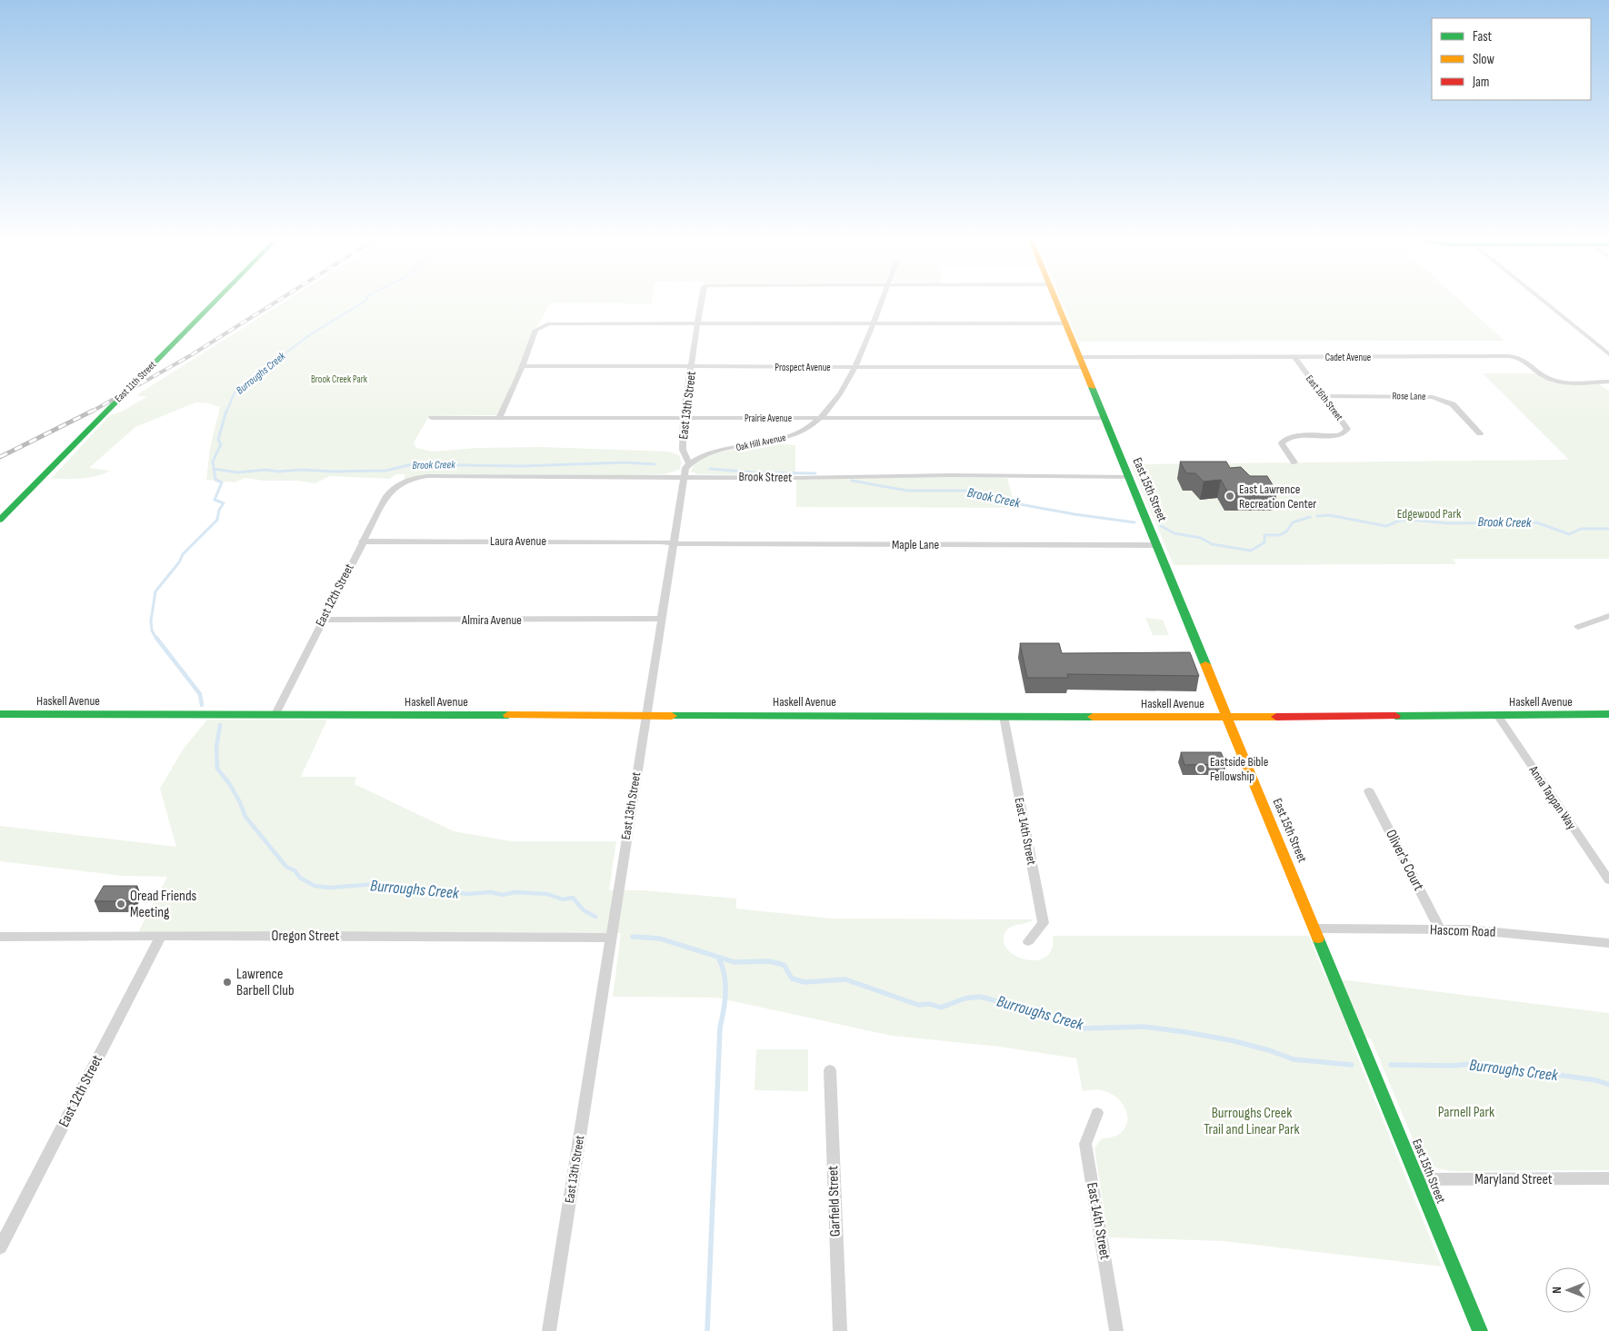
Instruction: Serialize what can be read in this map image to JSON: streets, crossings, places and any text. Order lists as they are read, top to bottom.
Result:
{
  "streets": {
    "main road": ["East 11th Street", "East 15th Street", "Haskell Avenue"],
    "street": [
      "Cadet Avenue",
      "Prospect Avenue",
      "Rose Lane",
      "East 16th Street",
      "East 13th Street",
      "Prairie Avenue",
      "Oak Hill Avenue",
      "Brook Street",
      "Laura Avenue",
      "Maple Lane",
      "East 12th Street",
      "Almira Avenue",
      "Anna Tappan Way",
      "East 14th Street",
      "Oliver's Court",
      "Hascom Road",
      "Oregon Street",
      "Maryland Street",
      "Garfield Street"
    ]
  },
  "crossings": [
    ["Cadet Avenue", "Prospect Avenue"],
    ["Cadet Avenue", "East 16th Street"],
    ["Cadet Avenue", "East 15th Street"],
    ["Prospect Avenue", "East 13th Street"],
    ["Prospect Avenue", "Oak Hill Avenue"],
    ["Prospect Avenue", "East 15th Street"],
    ["Rose Lane", "East 16th Street"],
    ["East 13th Street", "Prairie Avenue"],
    ["East 13th Street", "Oak Hill Avenue"],
    ["East 13th Street", "Brook Street"],
    ["East 13th Street", "Laura Avenue"],
    ["East 13th Street", "Maple Lane"],
    ["East 13th Street", "Almira Avenue"],
    ["East 13th Street", "Haskell Avenue"],
    ["East 13th Street", "Oregon Street"],
    ["Prairie Avenue", "Oak Hill Avenue"],
    ["Prairie Avenue", "East 15th Street"],
    ["Brook Street", "East 15th Street"],
    ["Brook Street", "East 12th Street"],
    ["East 15th Street", "Maple Lane"],
    ["East 15th Street", "Haskell Avenue"],
    ["East 15th Street", "Hascom Road"],
    ["East 15th Street", "Maryland Street"],
    ["Laura Avenue", "Maple Lane"],
    ["Laura Avenue", "East 12th Street"],
    ["East 12th Street", "Almira Avenue"],
    ["East 12th Street", "Haskell Avenue"],
    ["East 12th Street", "Oregon Street"],
    ["Haskell Avenue", "Anna Tappan Way"],
    ["Haskell Avenue", "East 14th Street"],
    ["Oliver's Court", "Hascom Road"]
  ],
  "water": ["Burroughs Creek", "Brook Creek"],
  "parks": [
    "Brook Creek Park",
    "Edgewood Park",
    "Parnell Park",
    "Burroughs Creek Trail and Linear Park"
  ],
  "places": [
    "East Lawrence Recreation Center",
    "Eastside Bible Fellowship",
    "Oread Friends Meeting",
    "Lawrence Barbell Club"
  ],
  "legend": ["Fast", "Slow", "Jam"],
  "north": "left"
}
